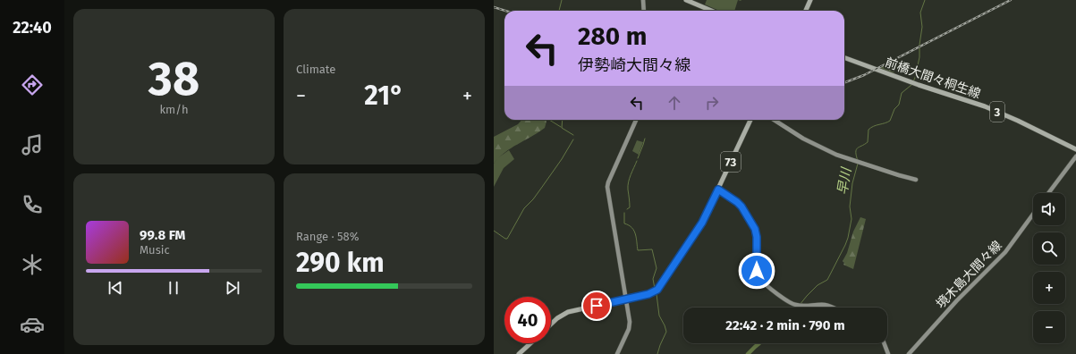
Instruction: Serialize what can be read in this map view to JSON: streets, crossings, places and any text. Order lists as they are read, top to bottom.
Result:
{
  "streets": {
    "main road": ["前橋大間々桐生線", "3", "73"],
    "street": ["境木島大間々線"]
  },
  "water": ["早川"],
  "page": {
    "tabs": "22:40",
    "tile": [
      ["38", "km/h"],
      "Climate",
      ["Range · 58%", "290 km"]
    ],
    "turn": ["280 m", "伊勢崎大間々線"],
    "heat": ["−", "21°", "+"],
    "map_buttons": ["+", "−"],
    "song": ["99.8 FM", "Music"],
    "limit": "40",
    "trip": "22:42 · 2 min · 790 m"
  }
}
